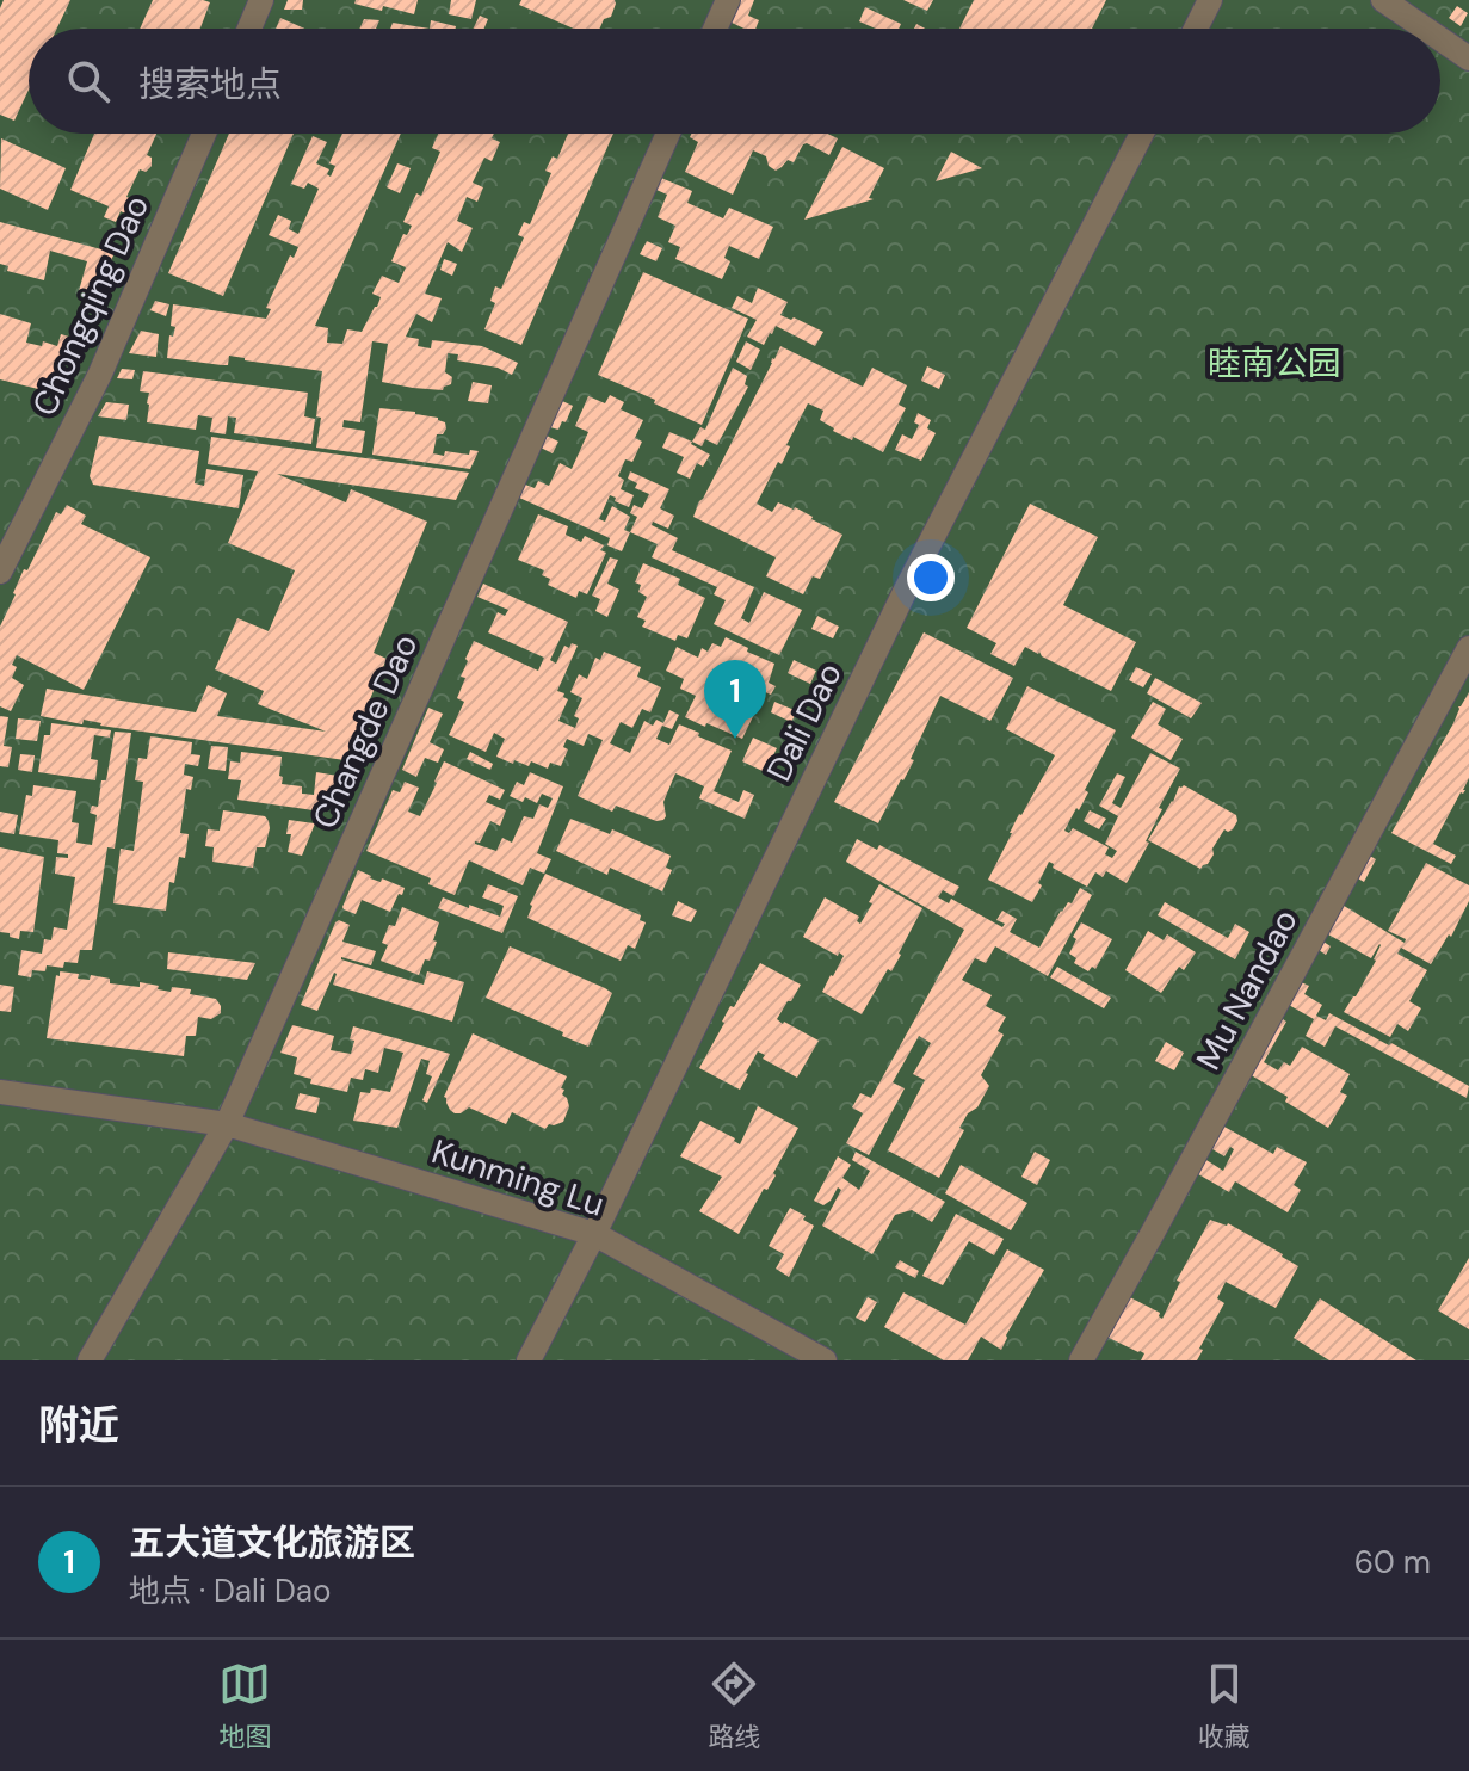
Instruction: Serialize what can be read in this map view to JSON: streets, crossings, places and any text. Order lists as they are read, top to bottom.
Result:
{
  "streets": {
    "street": [
      "Chongqing Dao",
      "Dali Dao",
      "Changde Dao",
      "Mu Nandao",
      "Kunming Lu"
    ]
  },
  "crossings": [
    ["Dali Dao", "Kunming Lu"],
    ["Changde Dao", "Kunming Lu"]
  ],
  "parks": ["睦南公园"],
  "page": {
    "search": "搜索地点",
    "pins": "1",
    "heading": "附近",
    "list": [
      {
        "mark": "1",
        "name": "五大道文化旅游区",
        "note": "地点 · Dali Dao",
        "value": "60 m"
      }
    ],
    "nav": ["地图", "路线", "收藏"]
  }
}
